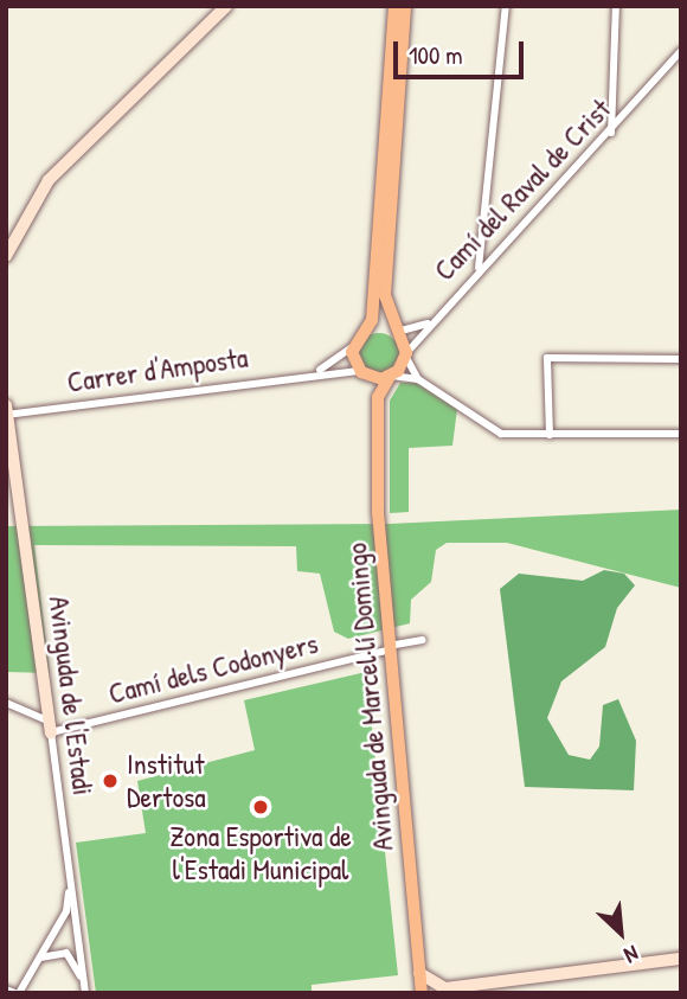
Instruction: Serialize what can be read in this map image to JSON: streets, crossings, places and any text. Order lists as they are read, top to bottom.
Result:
{
  "streets": {
    "main road": ["Avinguda de Marcel·lí Domingo"],
    "street": [
      "Camí del Raval de Crist",
      "Carrer d'Amposta",
      "Camí dels Codonyers",
      "Avinguda de l'Estadi"
    ]
  },
  "crossings": [
    ["Camí del Raval de Crist", "Carrer d'Amposta"],
    ["Carrer d'Amposta", "Avinguda de l'Estadi"],
    ["Camí dels Codonyers", "Avinguda de l'Estadi"],
    ["Camí dels Codonyers", "Avinguda de Marcel·lí Domingo"]
  ],
  "places": ["Institut Dertosa", "Zona Esportiva de l'Estadi Municipal"],
  "scale_bar": "100 m",
  "north": "bottom right"
}
